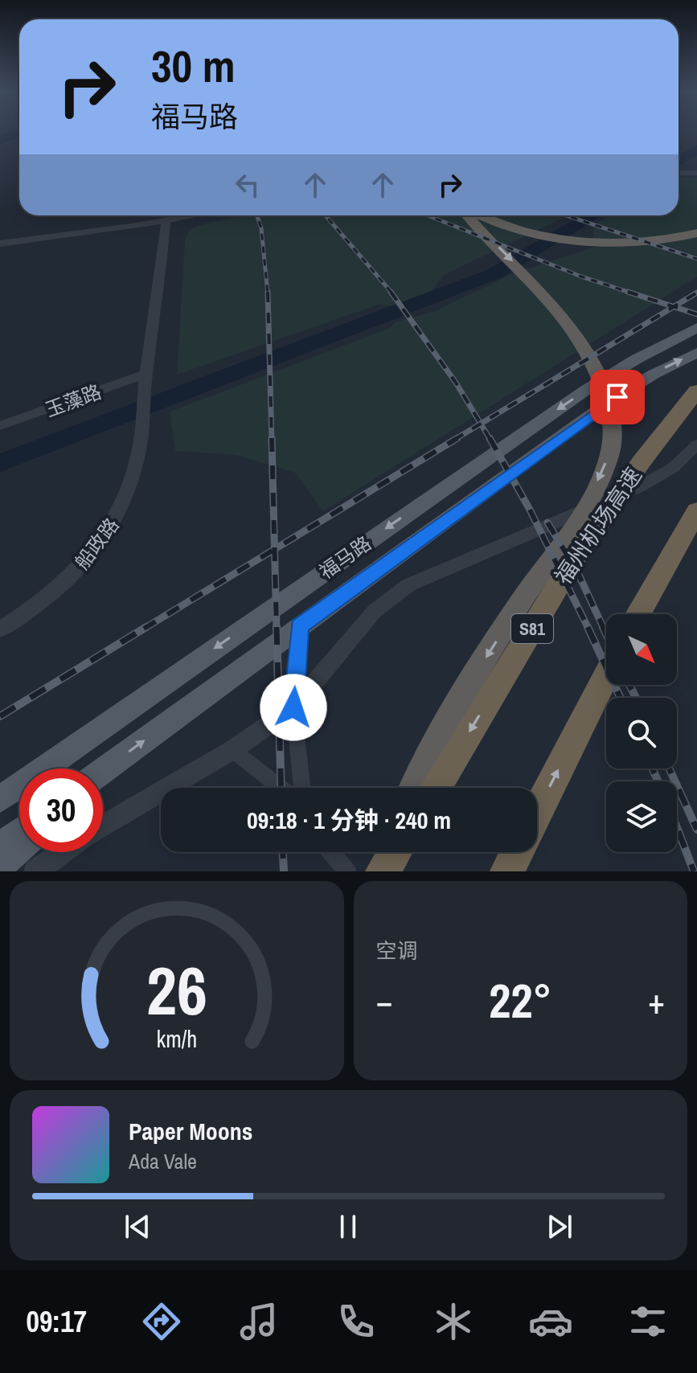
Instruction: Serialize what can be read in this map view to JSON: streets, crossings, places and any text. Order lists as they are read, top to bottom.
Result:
{
  "streets": {
    "highway": ["福州机场高速", "S81"],
    "main road": ["福马路"],
    "street": ["玉藻路", "船政路"]
  },
  "crossings": [
    ["玉藻路", "船政路"]
  ],
  "north": "bottom right",
  "page": {
    "turn": ["30 m", "福马路"],
    "limit": "30",
    "trip": "09:18 · 1 分钟 · 240 m",
    "tile": "空调",
    "heat": ["−", "22°", "+"],
    "song": ["Paper Moons", "Ada Vale"],
    "tabs": "09:17",
    "gauge": ["26", "km/h"]
  }
}
